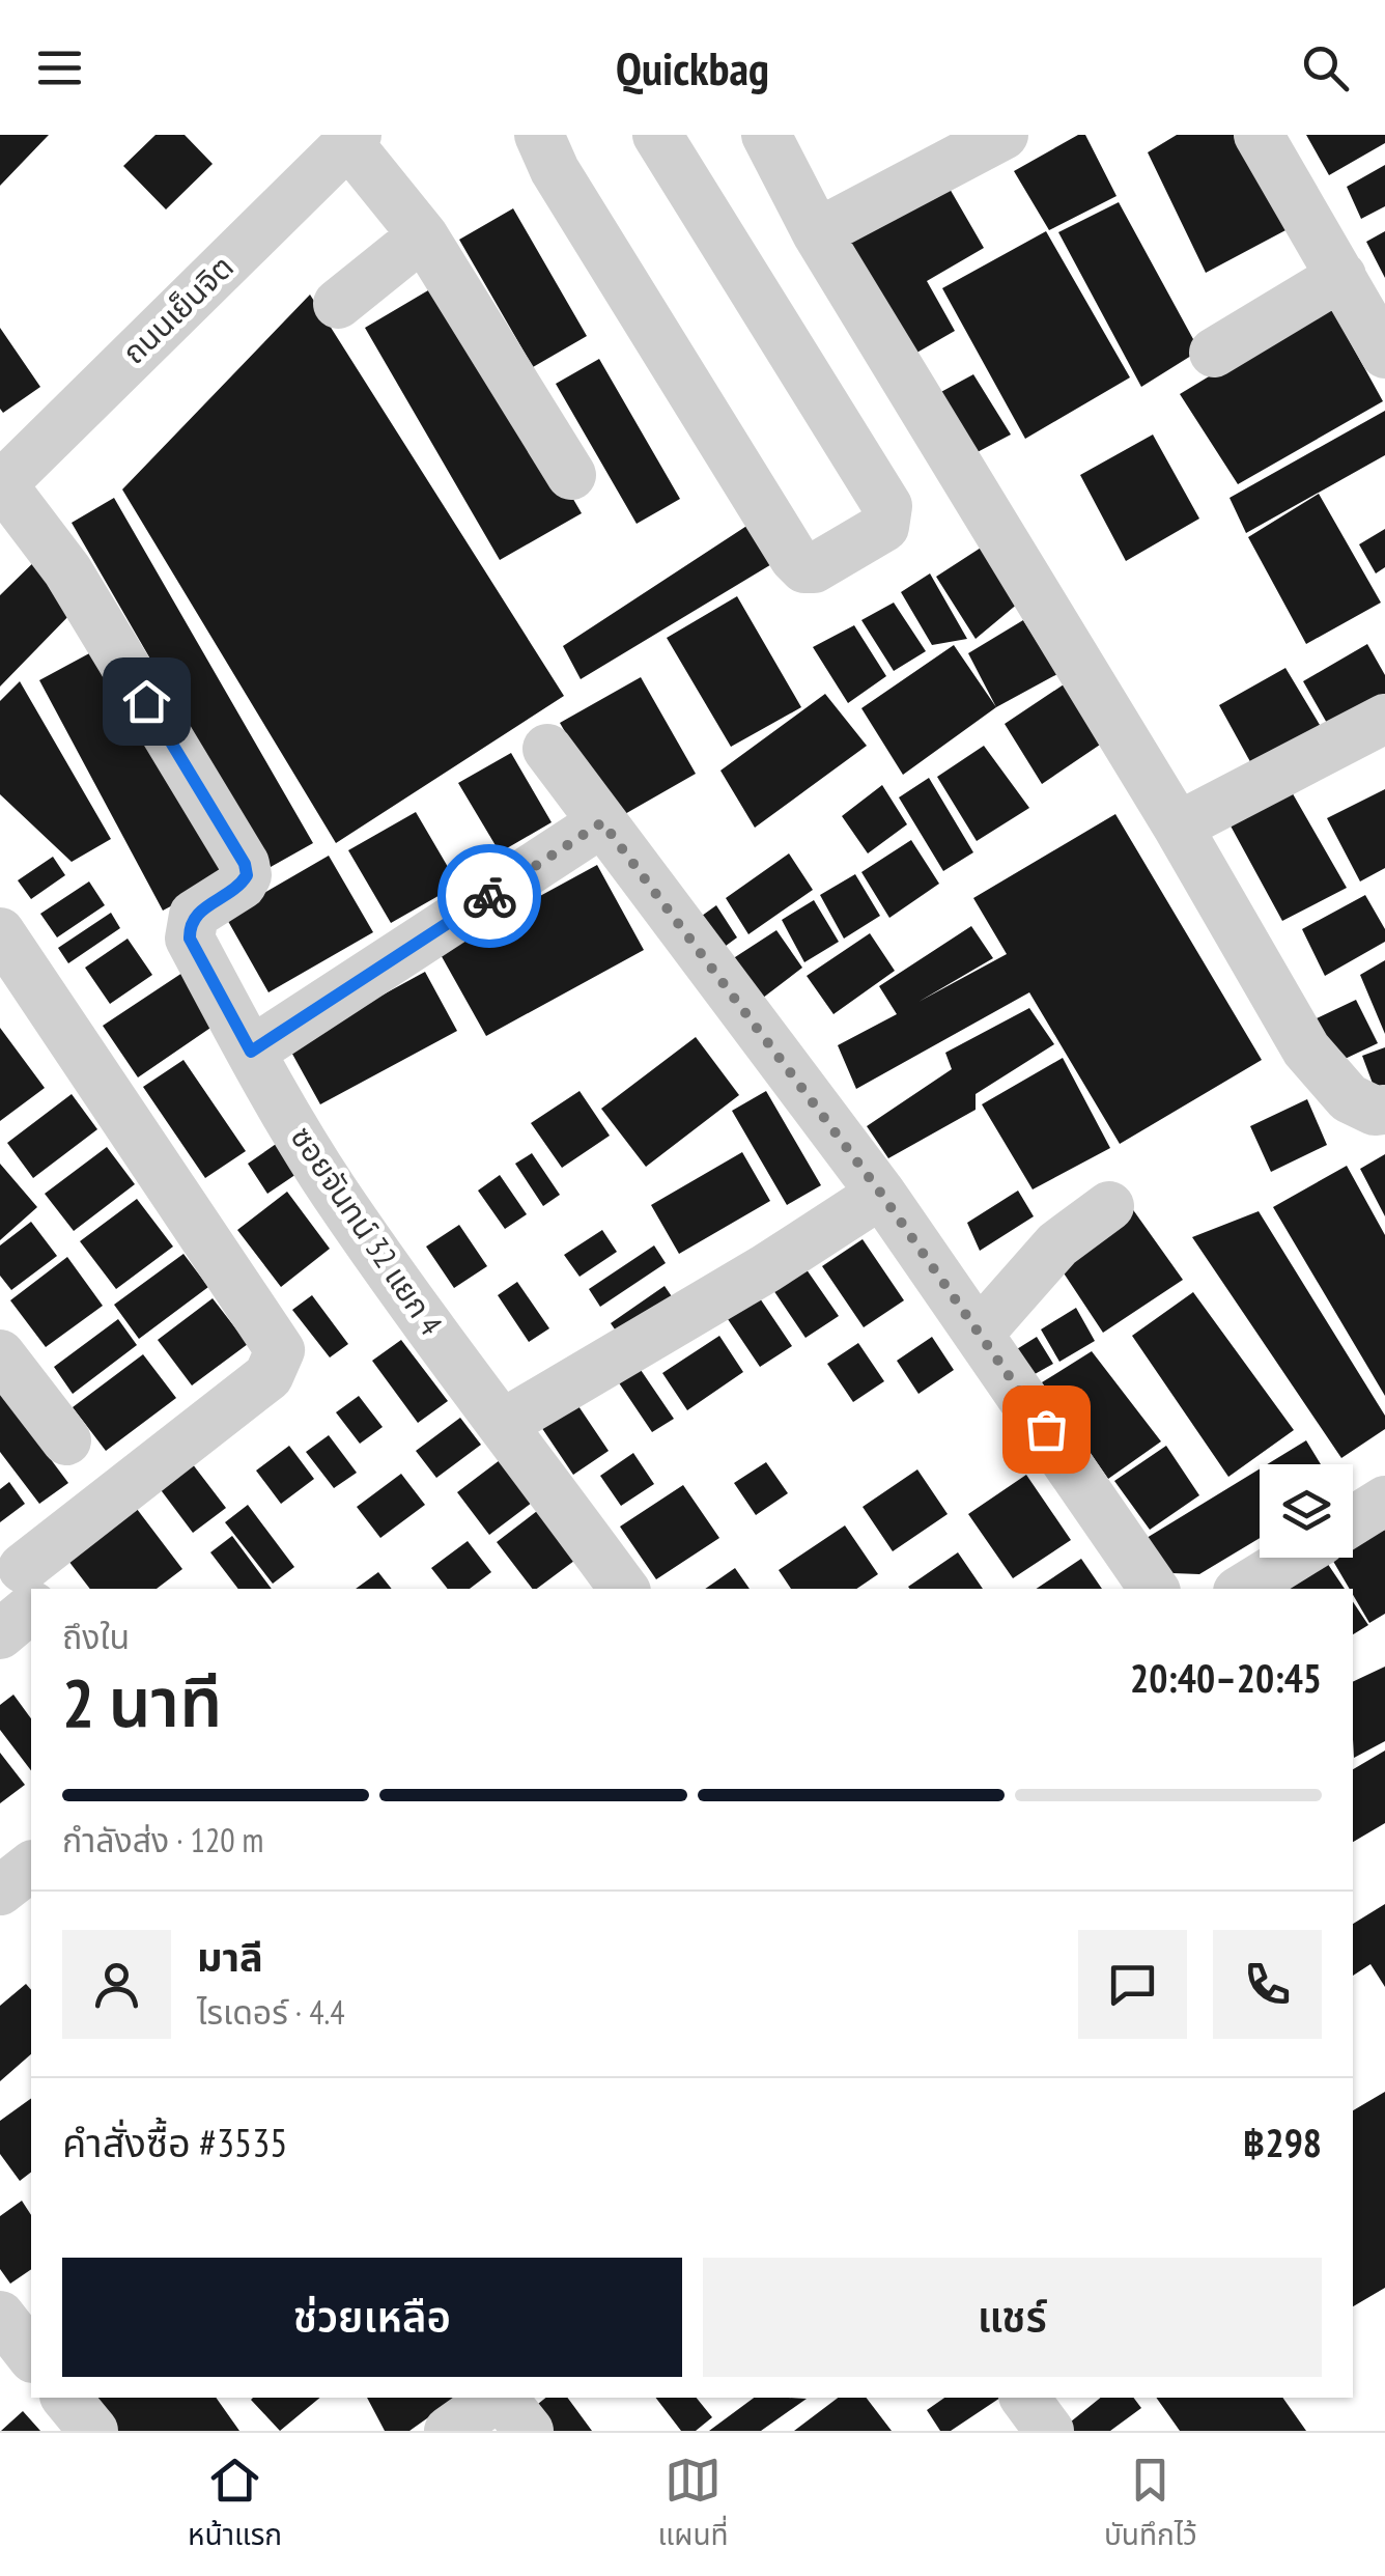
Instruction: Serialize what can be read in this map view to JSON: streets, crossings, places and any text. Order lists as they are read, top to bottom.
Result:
{
  "streets": {
    "street": ["ถนนเย็นจิต", "ซอยจันทน์ 32 แยก 4"]
  },
  "crossings": [
    ["ถนนเย็นจิต", "ซอยจันทน์ 32 แยก 4"]
  ],
  "page": {
    "header": "Quickbag",
    "heading": ["2 นาที", "ถึงใน", "20:40–20:45"],
    "panel": [
      "มาลี",
      "ไรเดอร์ · 4.4",
      "คำสั่งซื้อ #3535",
      "฿298"
    ],
    "bar": "กำลังส่ง · 120 m",
    "buttons": ["ช่วยเหลือ", "แชร์"],
    "tabs": ["หน้าแรก", "แผนที่", "บันทึกไว้"]
  }
}
